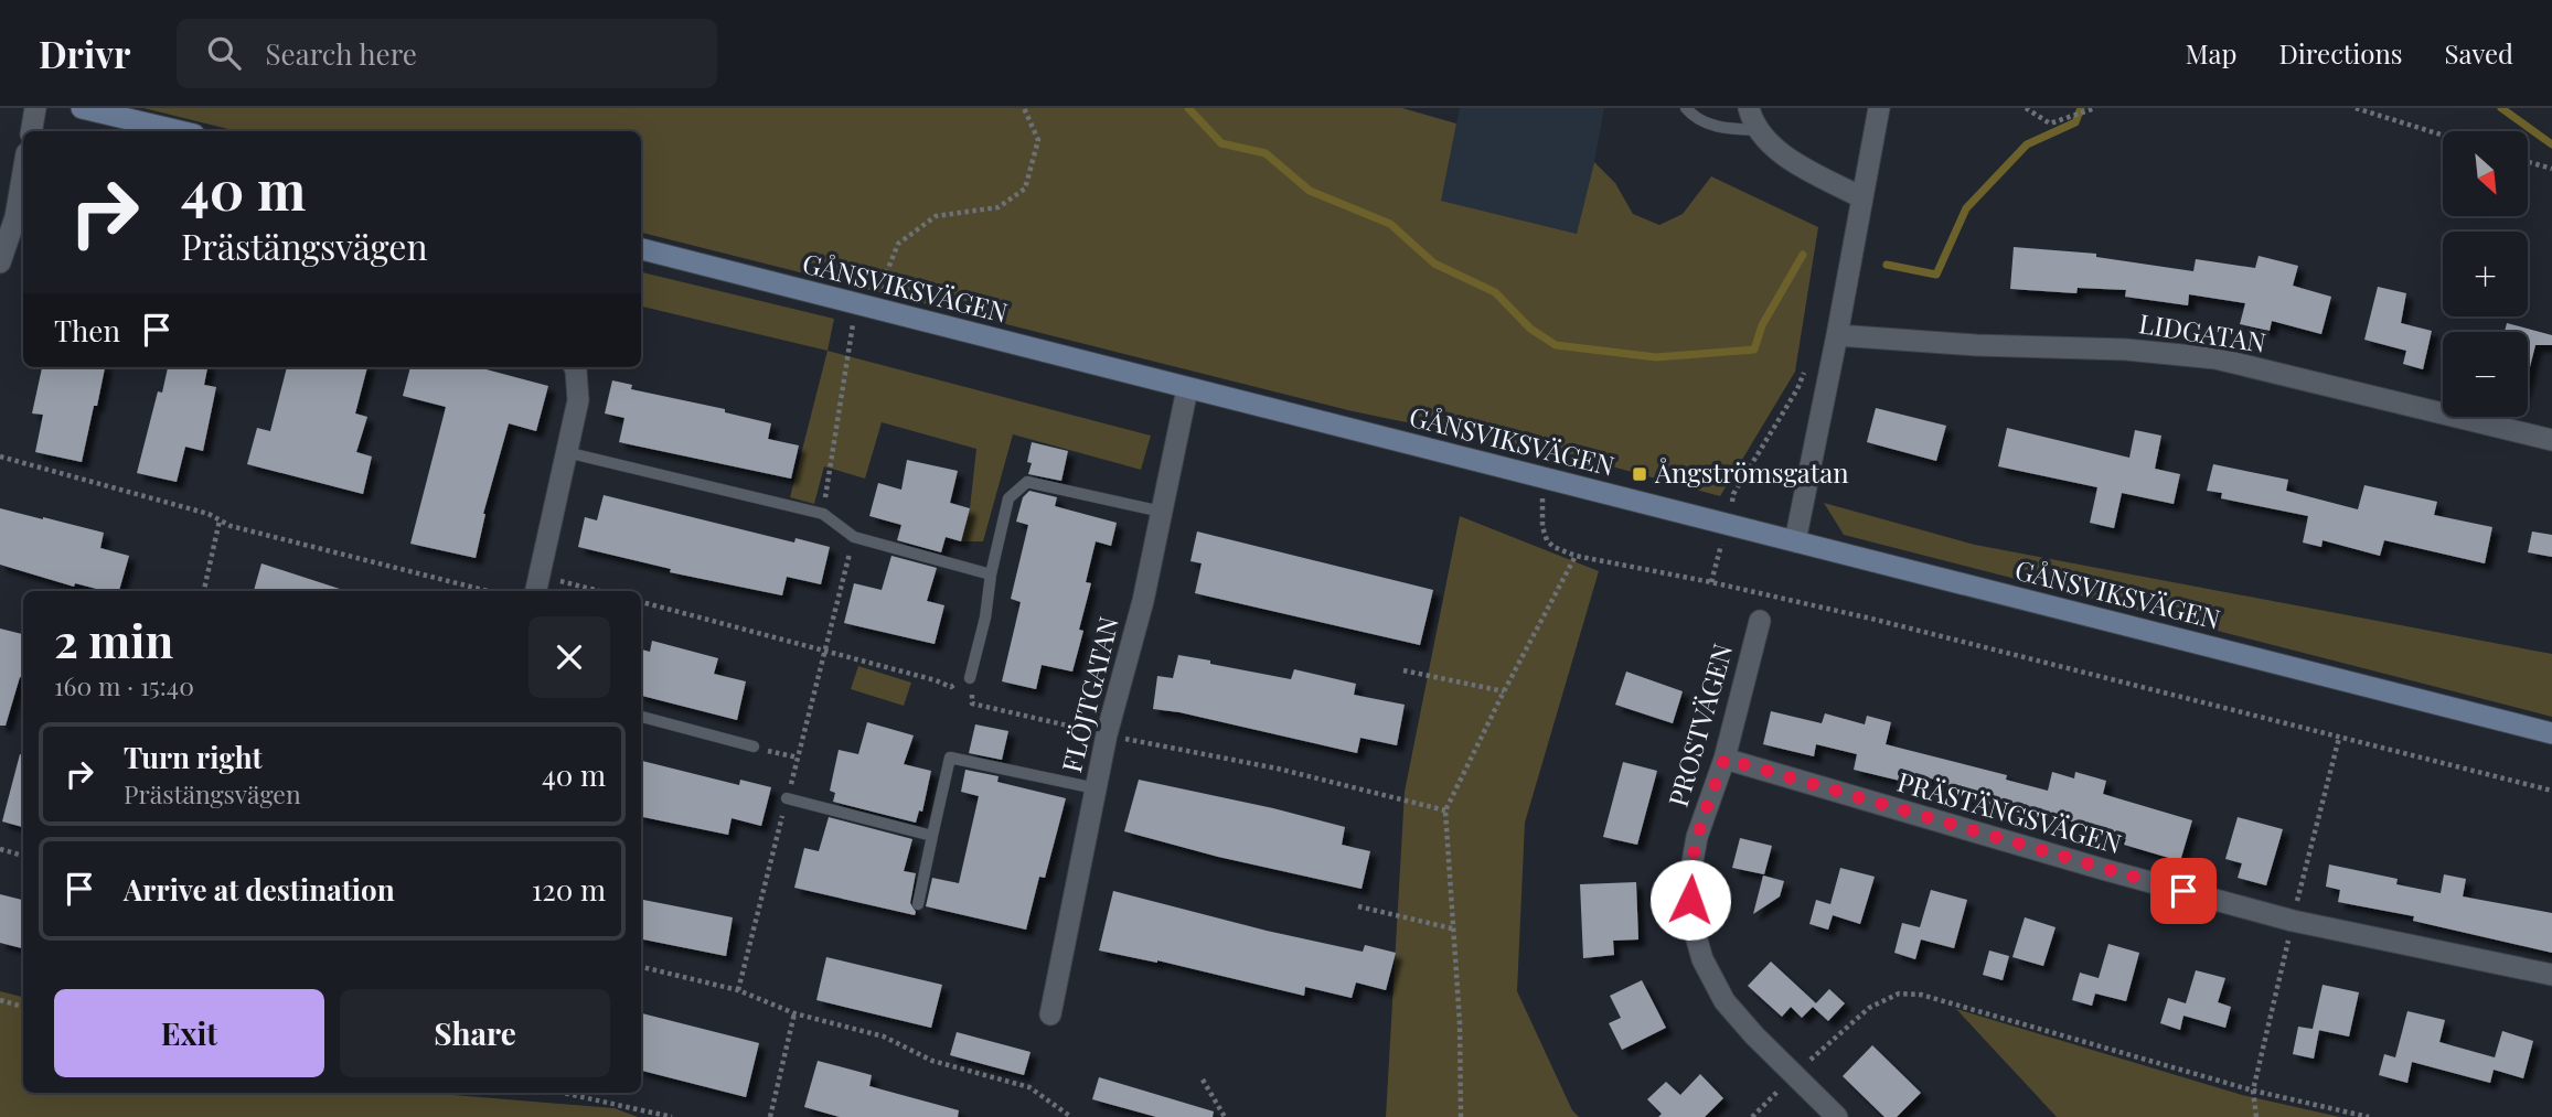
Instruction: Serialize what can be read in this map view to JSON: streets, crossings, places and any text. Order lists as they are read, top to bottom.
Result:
{
  "streets": {
    "main road": ["GÅNSVIKSVÄGEN"],
    "street": [
      "LIDGATAN",
      "FLÖJTGATAN",
      "PROSTVÄGEN",
      "PRÄSTÄNGSVÄGEN"
    ]
  },
  "crossings": [
    ["GÅNSVIKSVÄGEN", "FLÖJTGATAN"],
    ["PROSTVÄGEN", "PRÄSTÄNGSVÄGEN"]
  ],
  "places": {
    "transit": ["Ångströmsgatan"]
  },
  "north": "bottom right",
  "page": {
    "header": "Drivr",
    "search": "Search here",
    "nav": ["Map", "Directions", "Saved"],
    "map_buttons": ["+", "−"],
    "turn": ["40 m", "Prästängsvägen"],
    "then": "Then",
    "heading": ["2 min", "160 m · 15:40"],
    "list": [
      {
        "name": "Turn right",
        "note": "Prästängsvägen",
        "value": "40 m"
      },
      {
        "name": "Arrive at destination",
        "value": "120 m"
      }
    ],
    "buttons": ["Exit", "Share"]
  }
}
